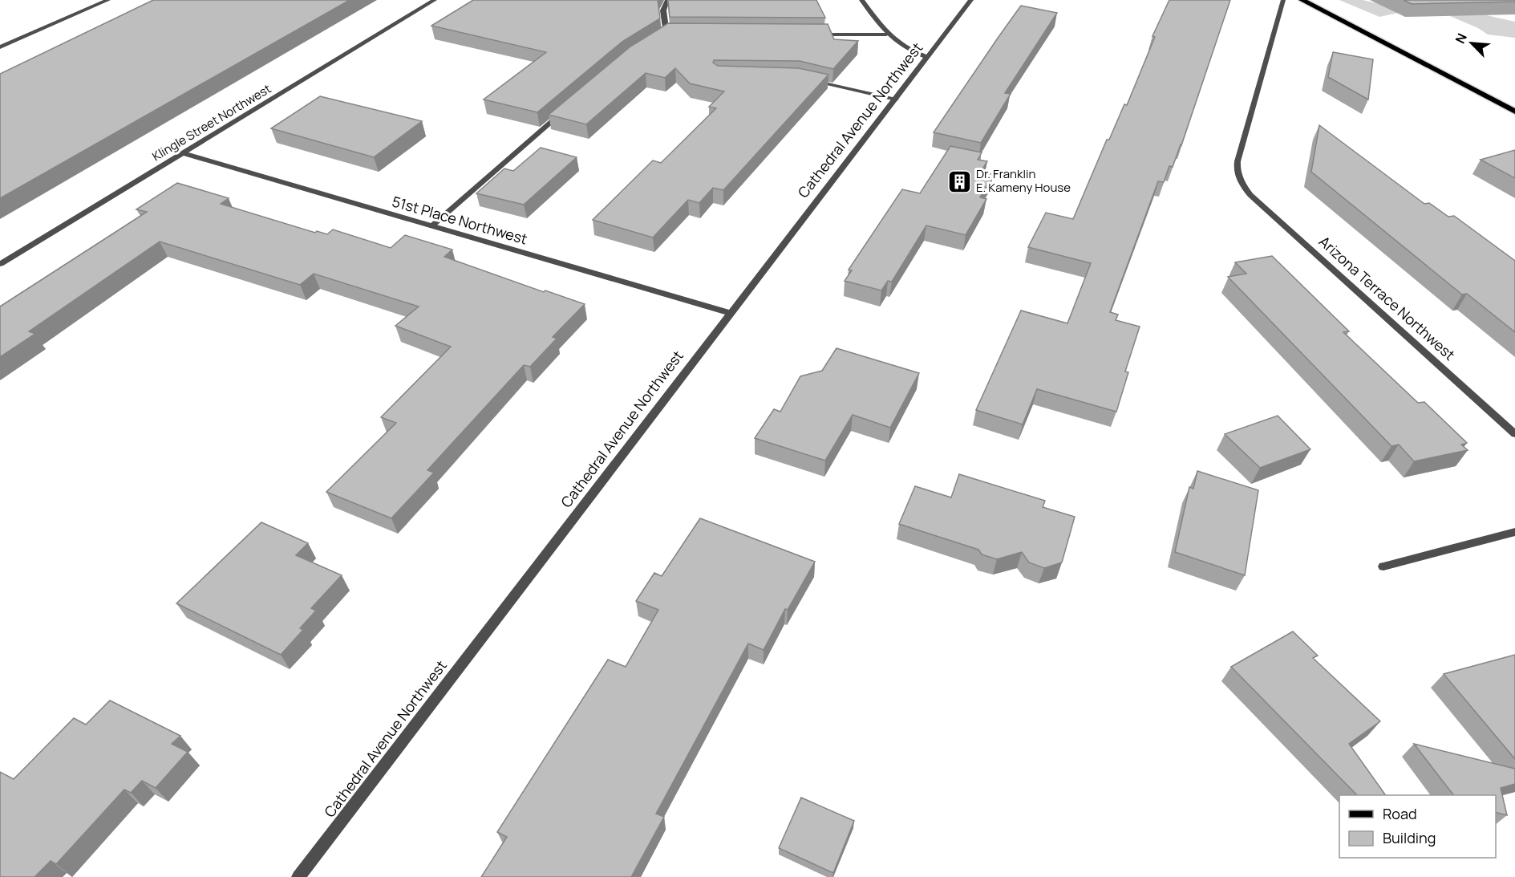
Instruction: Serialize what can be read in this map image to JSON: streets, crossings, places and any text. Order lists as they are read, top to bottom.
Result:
{
  "streets": {
    "street": [
      "Cathedral Avenue Northwest",
      "Klingle Street Northwest",
      "51st Place Northwest",
      "Arizona Terrace Northwest"
    ]
  },
  "crossings": [
    ["Cathedral Avenue Northwest", "51st Place Northwest"],
    ["Klingle Street Northwest", "51st Place Northwest"]
  ],
  "places": {
    "building": ["Dr. Franklin E. Kameny House"]
  },
  "legend": ["Road", "Building"],
  "north": "top left"
}
